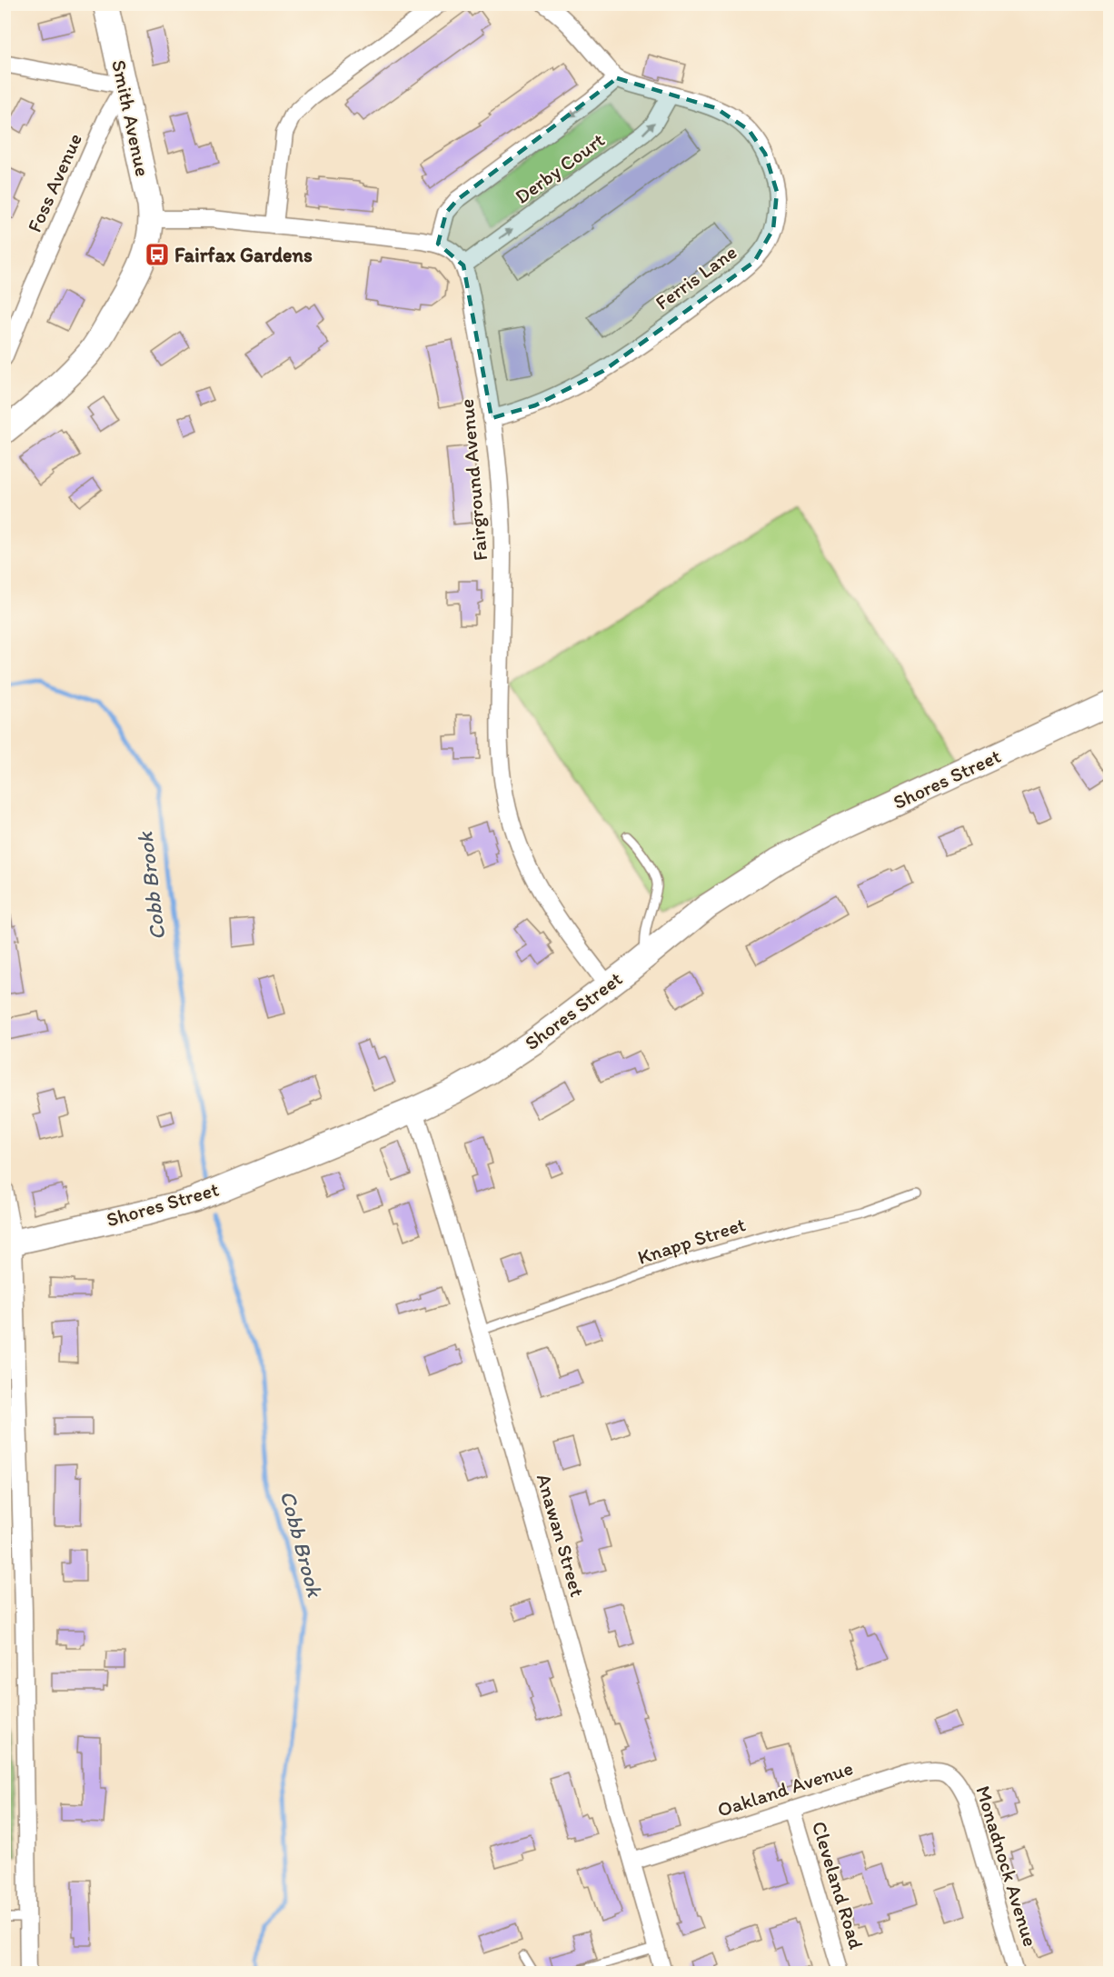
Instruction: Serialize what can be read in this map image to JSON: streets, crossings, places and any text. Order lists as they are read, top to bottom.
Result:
{
  "streets": {
    "street": [
      "Smith Avenue",
      "Derby Court",
      "Foss Avenue",
      "Ferris Lane",
      "Fairground Avenue",
      "Shores Street",
      "Anawan Street",
      "Oakland Avenue",
      "Monadnock Avenue",
      "Cleveland Road"
    ],
    "lane": ["Knapp Street"]
  },
  "crossings": [
    ["Smith Avenue", "Foss Avenue"],
    ["Derby Court", "Ferris Lane"],
    ["Derby Court", "Fairground Avenue"],
    ["Ferris Lane", "Fairground Avenue"],
    ["Fairground Avenue", "Shores Street"],
    ["Shores Street", "Anawan Street"],
    ["Knapp Street", "Anawan Street"],
    ["Anawan Street", "Oakland Avenue"],
    ["Oakland Avenue", "Monadnock Avenue"],
    ["Oakland Avenue", "Cleveland Road"]
  ],
  "water": ["Cobb Brook"],
  "places": {
    "bus stop": ["Fairfax Gardens"]
  }
}
